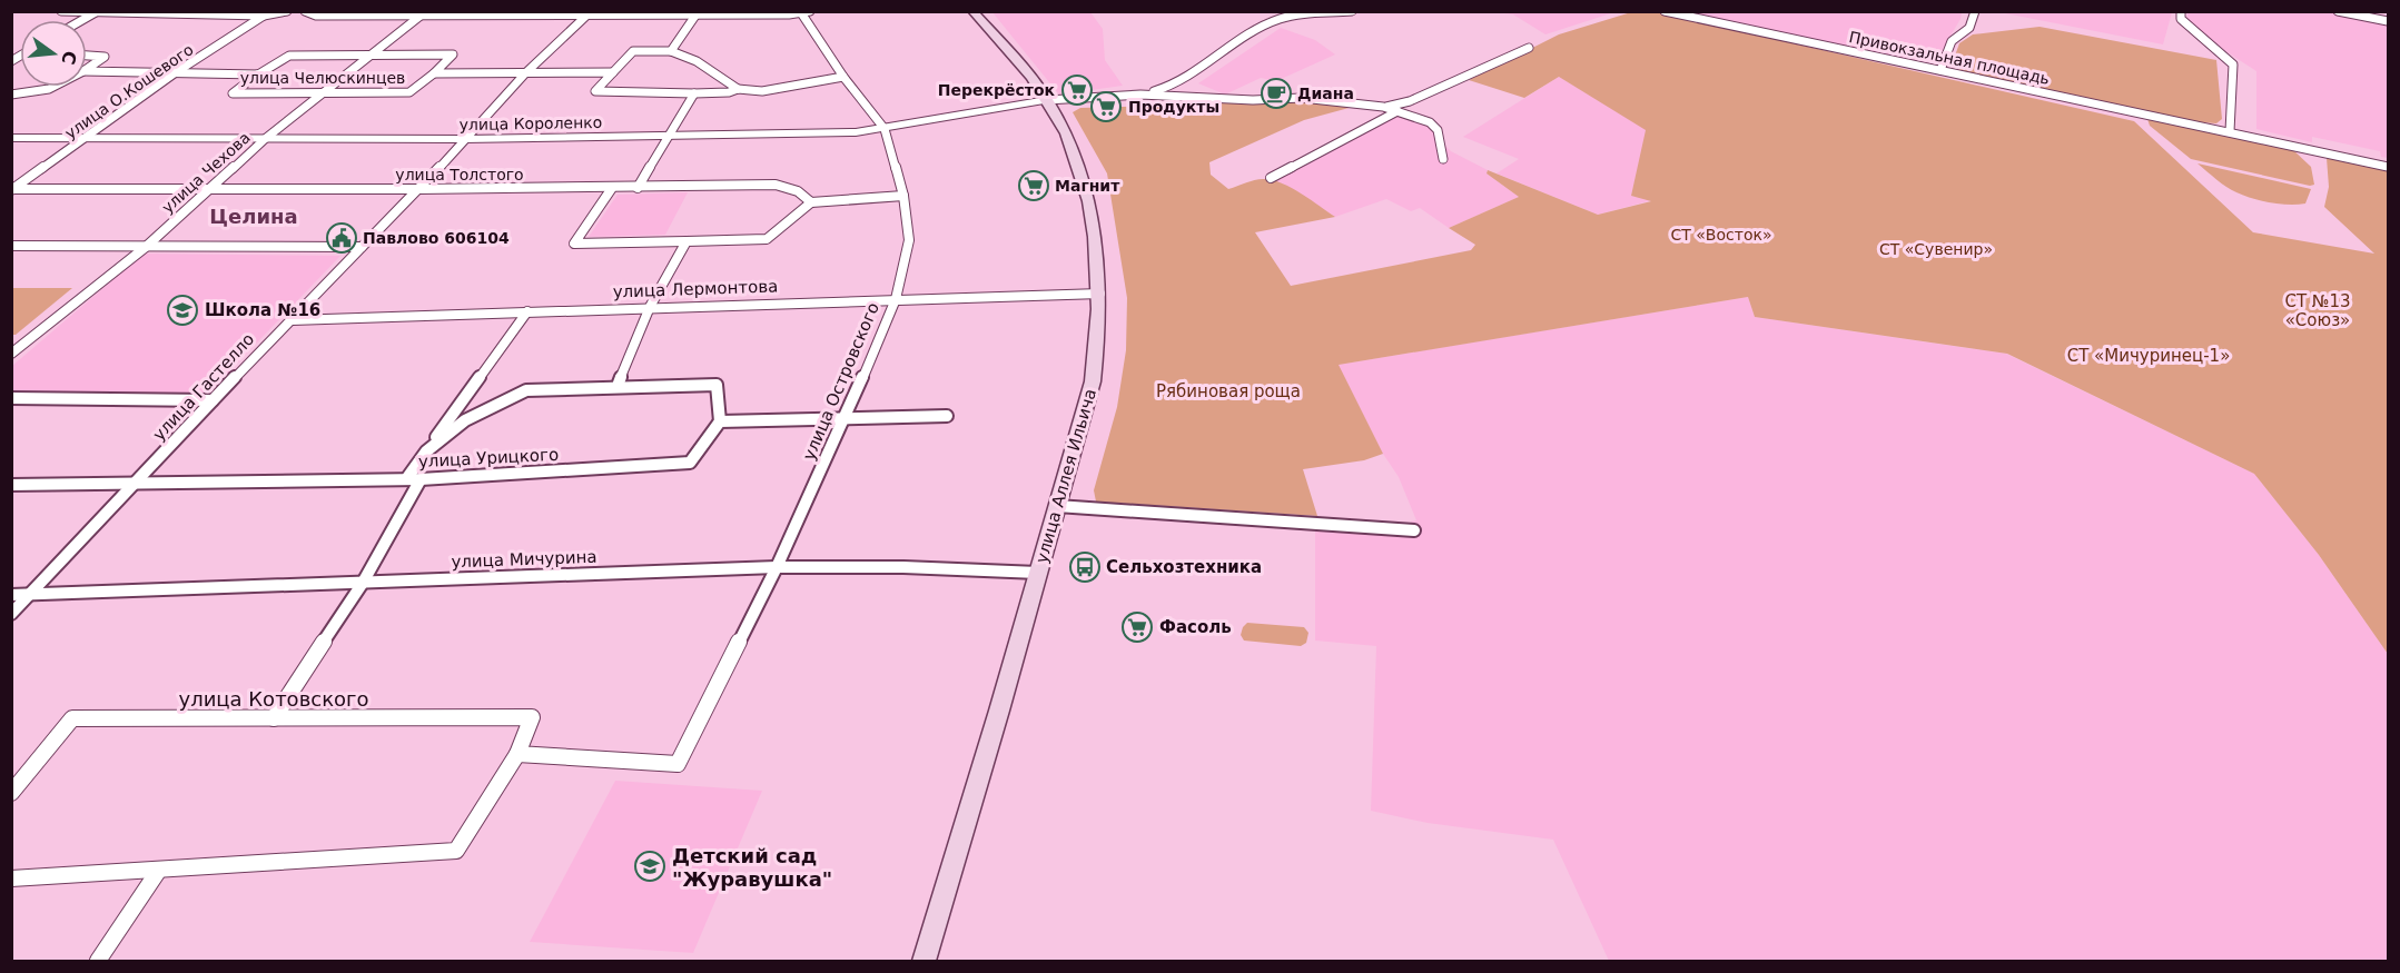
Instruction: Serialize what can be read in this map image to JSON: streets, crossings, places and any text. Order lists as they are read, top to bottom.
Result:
{
  "streets": {
    "main road": ["улица Аллея Ильича"],
    "street": [
      "Привокзальная площадь",
      "улица Челюскинцев",
      "улица О.Кошевого",
      "улица Короленко",
      "улица Чехова",
      "улица Толстого",
      "улица Лермонтова",
      "улица Островского",
      "улица Гастелло",
      "улица Урицкого",
      "улица Мичурина",
      "улица Котовского"
    ]
  },
  "crossings": [
    ["улица Челюскинцев", "улица О.Кошевого"],
    ["улица Челюскинцев", "улица Чехова"],
    ["улица О.Кошевого", "улица Короленко"],
    ["улица О.Кошевого", "улица Толстого"],
    ["улица Короленко", "улица Чехова"],
    ["улица Короленко", "улица Островского"],
    ["улица Короленко", "улица Гастелло"],
    ["улица Короленко", "улица Аллея Ильича"],
    ["улица Чехова", "улица Толстого"],
    ["улица Толстого", "улица Гастелло"],
    ["улица Лермонтова", "улица Островского"],
    ["улица Лермонтова", "улица Гастелло"],
    ["улица Лермонтова", "улица Аллея Ильича"],
    ["улица Островского", "улица Мичурина"],
    ["улица Островского", "улица Котовского"],
    ["улица Гастелло", "улица Урицкого"],
    ["улица Гастелло", "улица Мичурина"],
    ["улица Аллея Ильича", "улица Мичурина"]
  ],
  "districts": ["Целина"],
  "parks": [
    "СТ «Восток»",
    "СТ «Сувенир»",
    "СТ №13 «Союз»",
    "СТ «Мичуринец-1»",
    "Рябиновая роща"
  ],
  "places": {
    "supermarket": [
      "Перекрёсток",
      "Продукты",
      "Магнит",
      "Фасоль"
    ],
    "cafe": ["Диана"],
    "public building": ["Павлово 606104"],
    "school or university": ["Школа №16", "Детский сад \"Журавушка\""],
    "bus stop": ["Сельхозтехника"]
  },
  "north": "right"
}
